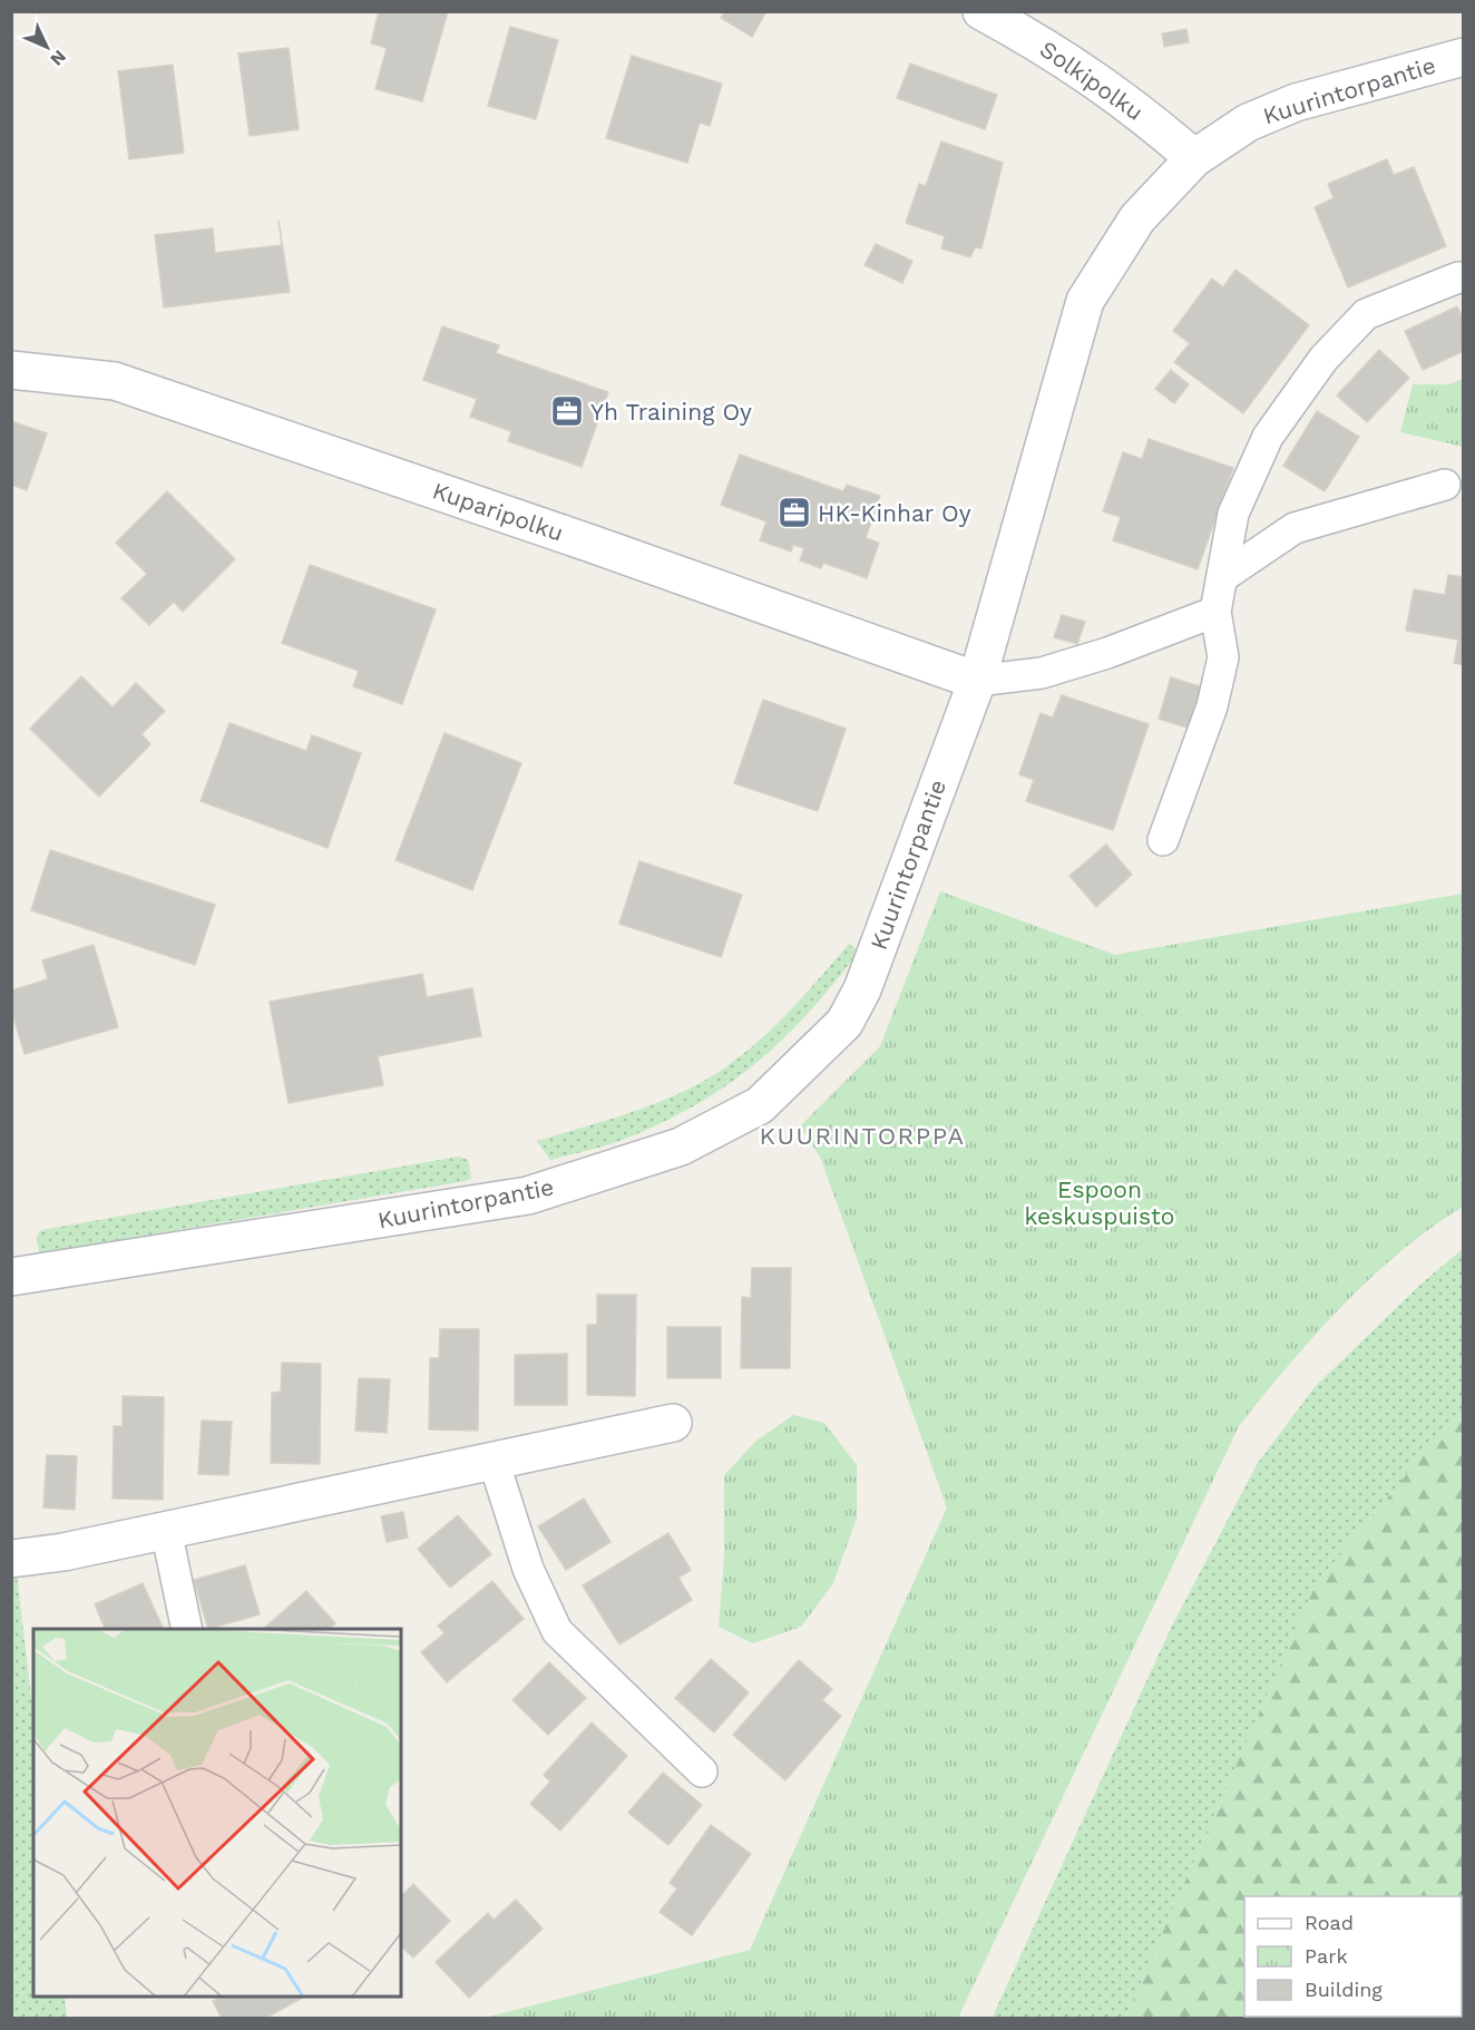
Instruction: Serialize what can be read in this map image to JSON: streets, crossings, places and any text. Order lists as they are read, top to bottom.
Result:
{
  "streets": {
    "street": ["Solkipolku", "Kuurintorpantie", "Kuparipolku"]
  },
  "crossings": [
    ["Solkipolku", "Kuurintorpantie"],
    ["Kuurintorpantie", "Kuparipolku"]
  ],
  "districts": ["KUURINTORPPA"],
  "parks": ["Espoon keskuspuisto"],
  "places": {
    "office": ["Yh Training Oy", "HK-Kinhar Oy"]
  },
  "legend": ["Road", "Park", "Building"],
  "north": "bottom right"
}
